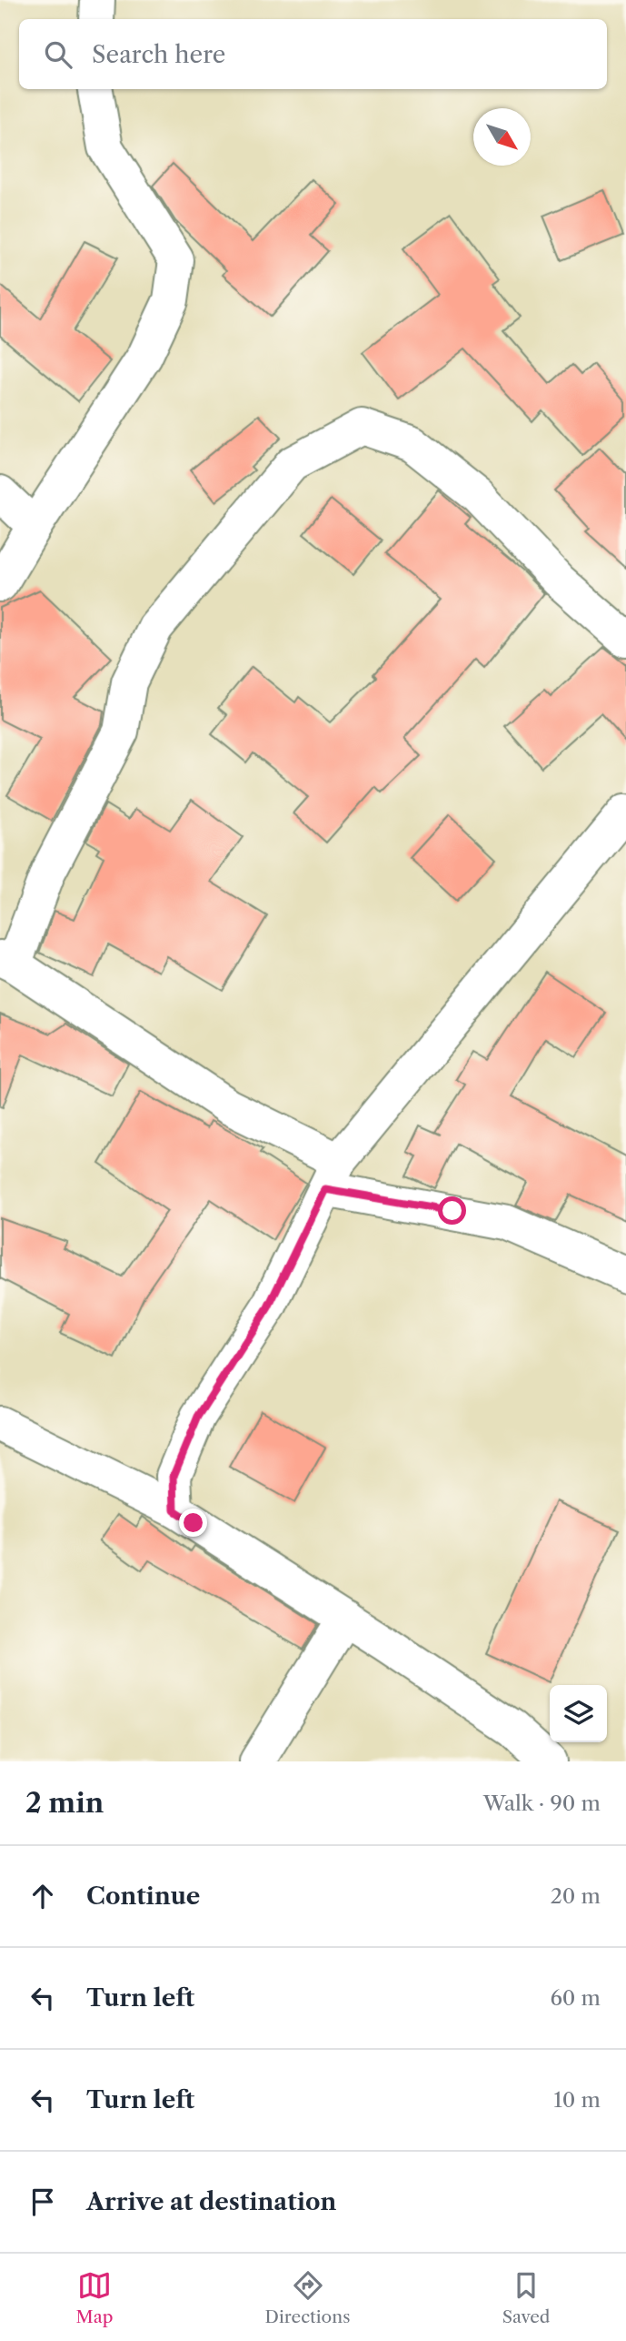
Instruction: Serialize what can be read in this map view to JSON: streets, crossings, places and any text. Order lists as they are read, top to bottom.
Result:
{
  "north": "bottom right",
  "page": {
    "search": "Search here",
    "heading": ["2 min", "Walk · 90 m"],
    "list": [
      ["Continue", "20 m"],
      ["Turn left", "60 m"],
      ["Turn left", "10 m"],
      "Arrive at destination"
    ],
    "nav": ["Map", "Directions", "Saved"]
  }
}
